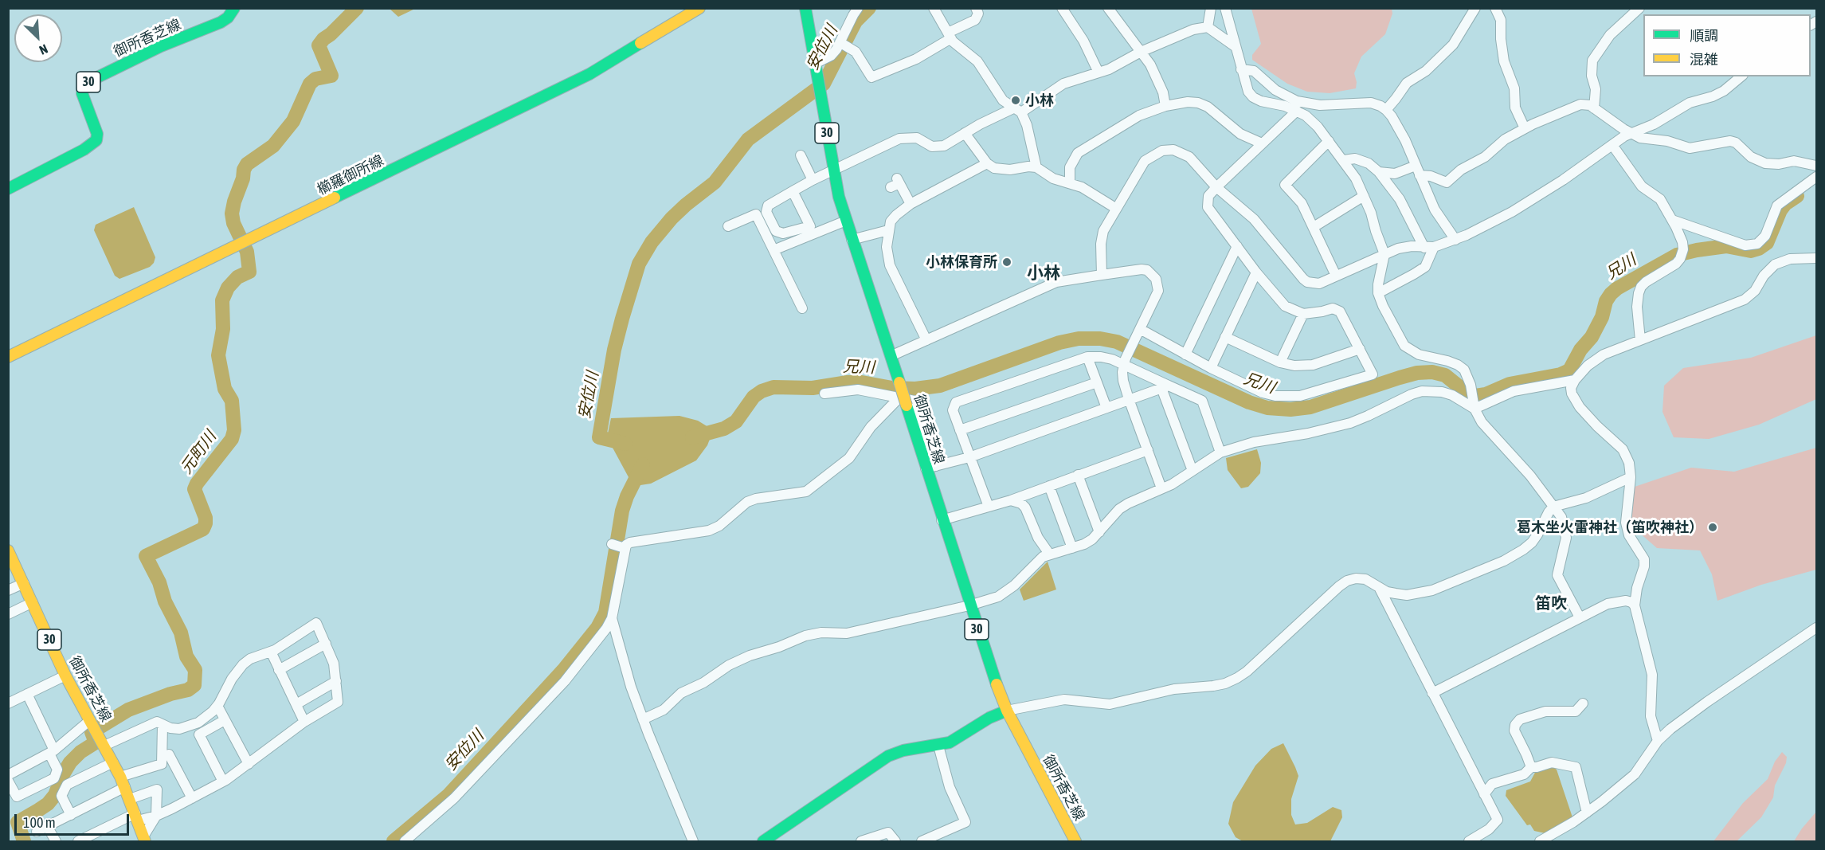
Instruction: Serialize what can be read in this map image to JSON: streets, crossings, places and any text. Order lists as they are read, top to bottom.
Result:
{
  "streets": {
    "main road": ["御所香芝線", "30", "櫛羅御所線"]
  },
  "districts": ["小林", "笛吹"],
  "water": ["安位川", "兄川", "元町川"],
  "places": ["小林", "小林保育所", "葛木坐火雷神社（笛吹神社）"],
  "legend": ["順調", "混雑"],
  "scale_bar": "100 m",
  "north": "bottom right"
}
